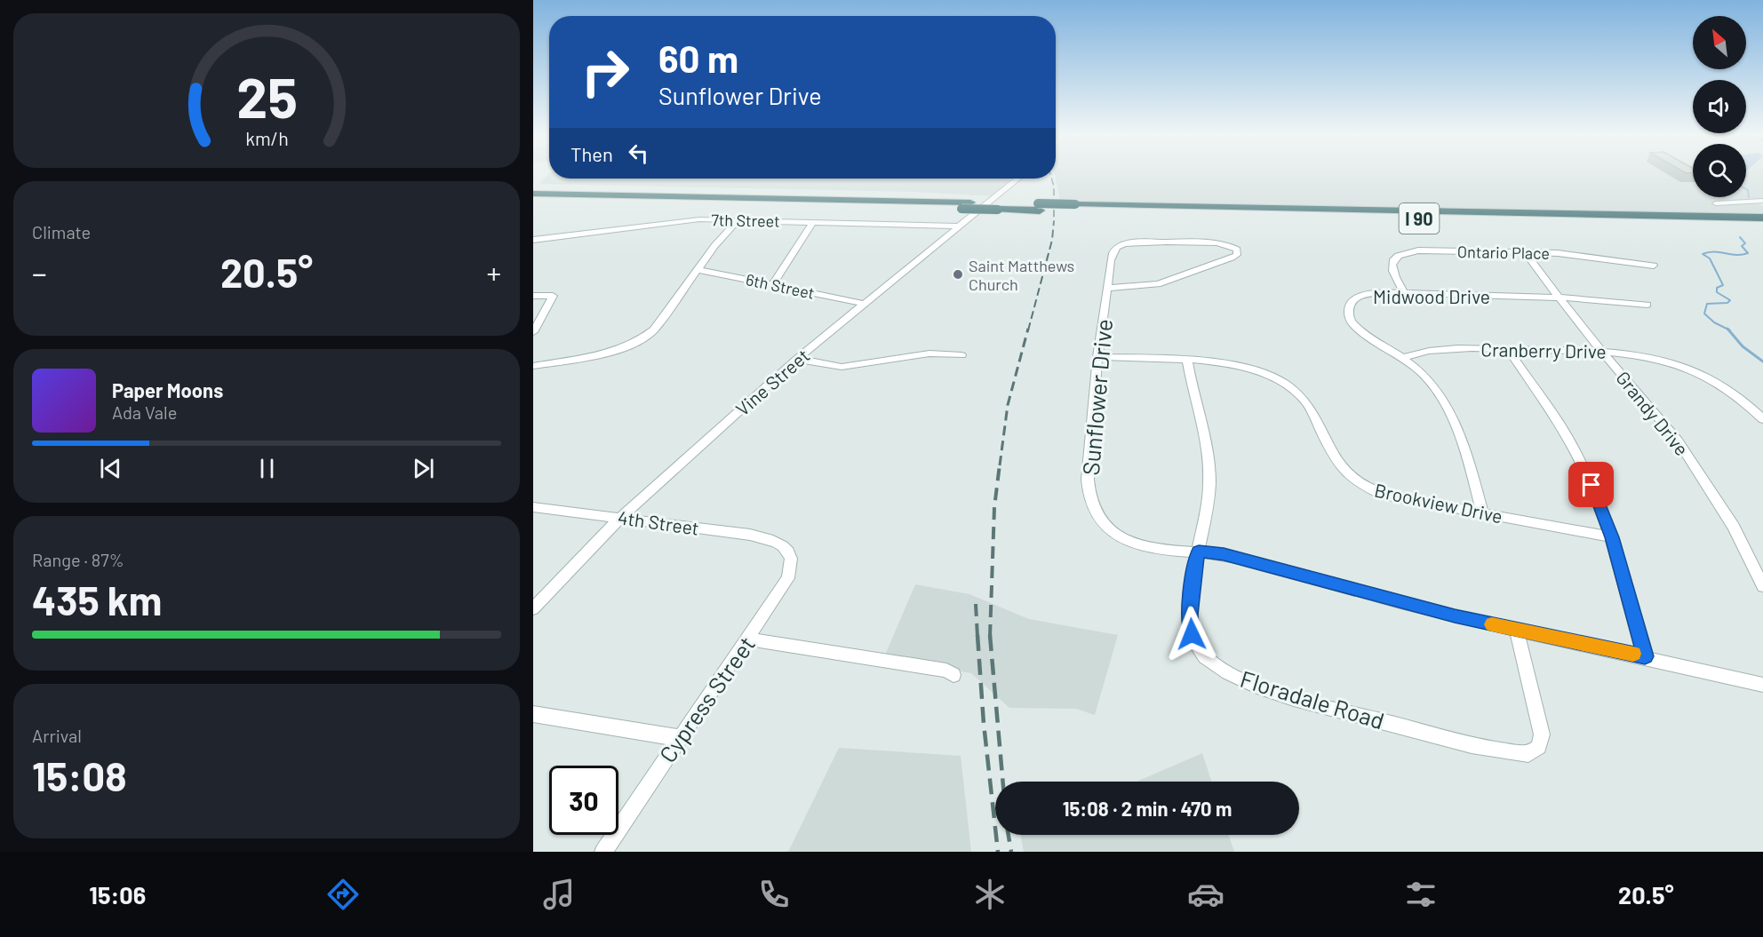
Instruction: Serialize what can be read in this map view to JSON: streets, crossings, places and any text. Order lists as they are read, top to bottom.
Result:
{
  "streets": {
    "highway": ["I 90"],
    "street": [
      "7th Street",
      "Ontario Place",
      "6th Street",
      "Midwood Drive",
      "Cranberry Drive",
      "Vine Street",
      "Sunflower Drive",
      "Grandy Drive",
      "Brookview Drive",
      "4th Street",
      "Cypress Street",
      "Floradale Road"
    ]
  },
  "crossings": [
    ["7th Street", "Vine Street"],
    ["Ontario Place", "Midwood Drive"],
    ["Ontario Place", "Grandy Drive"],
    ["6th Street", "Vine Street"],
    ["Midwood Drive", "Cranberry Drive"],
    ["Midwood Drive", "Grandy Drive"],
    ["Midwood Drive", "Brookview Drive"],
    ["Cranberry Drive", "Grandy Drive"],
    ["Vine Street", "4th Street"],
    ["Sunflower Drive", "Brookview Drive"],
    ["Sunflower Drive", "Floradale Road"],
    ["Brookview Drive", "Floradale Road"],
    ["4th Street", "Cypress Street"]
  ],
  "places": ["Saint Matthews Church"],
  "north": "top left",
  "page": {
    "turn": ["60 m", "Sunflower Drive"],
    "then": "Then",
    "tile": [
      "Climate",
      ["Range · 87%", "435 km"],
      ["Arrival", "15:08"]
    ],
    "heat": ["−", "20.5°", "+"],
    "song": ["Paper Moons", "Ada Vale"],
    "limit": "30",
    "trip": "15:08 · 2 min · 470 m",
    "tabs": ["15:06", "20.5°"],
    "gauge": ["25", "km/h"]
  }
}
